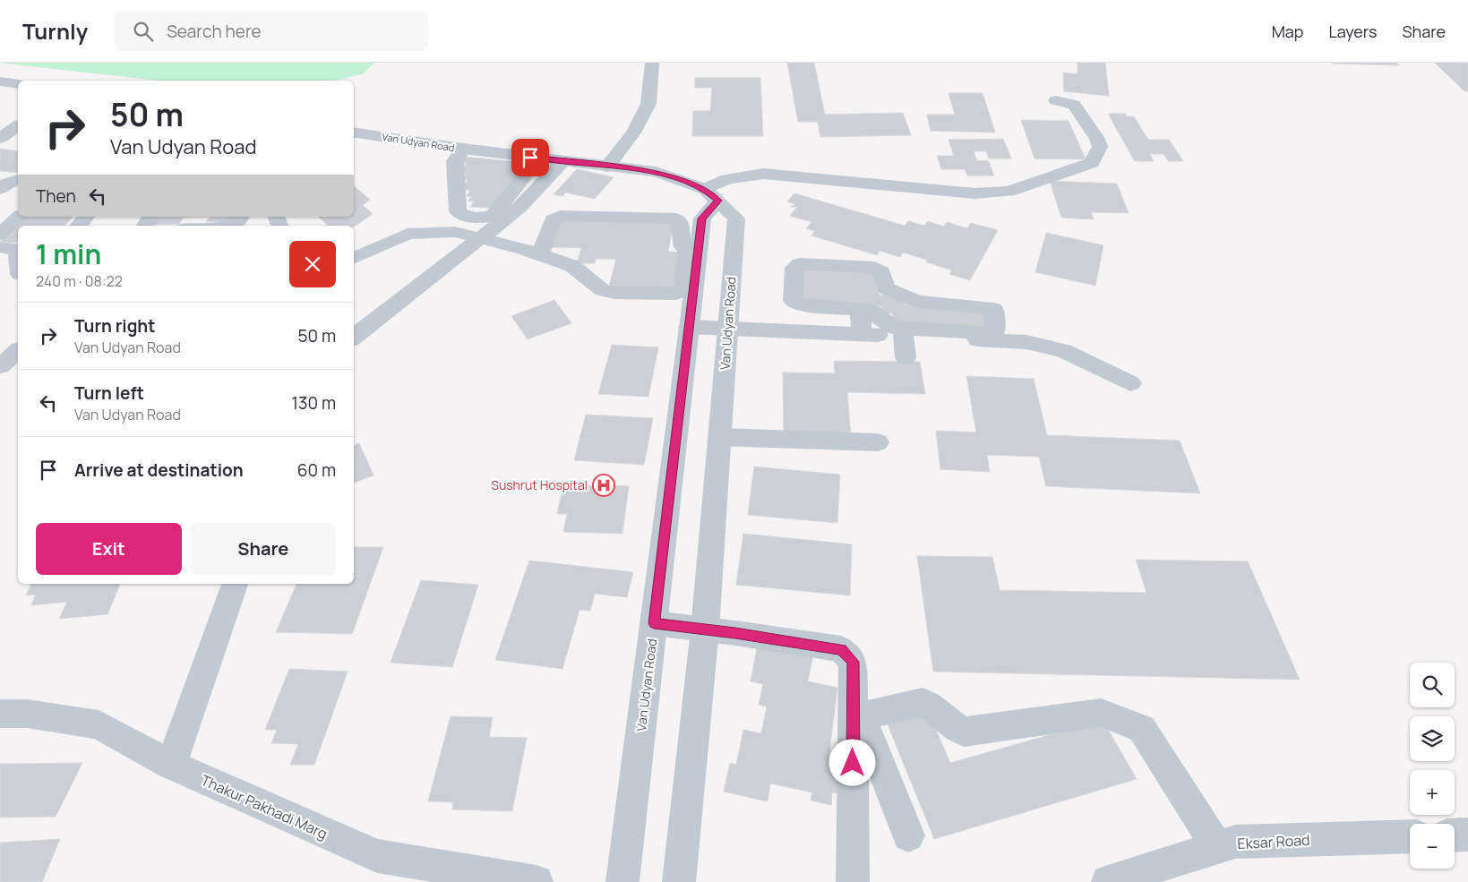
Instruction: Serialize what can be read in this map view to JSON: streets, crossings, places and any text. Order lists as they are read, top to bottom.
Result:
{
  "streets": {
    "street": ["Van Udyan Road", "Thakur Pakhadi Marg", "Eksar Road"]
  },
  "places": {
    "hospital": ["Sushrut Hospital"]
  },
  "page": {
    "header": "Turnly",
    "search": "Search here",
    "nav": ["Map", "Layers", "Share"],
    "turn": ["50 m", "Van Udyan Road"],
    "then": "Then",
    "heading": ["1 min", "240 m · 08:22"],
    "list": [
      {
        "name": "Turn right",
        "note": "Van Udyan Road",
        "value": "50 m"
      },
      {
        "name": "Turn left",
        "note": "Van Udyan Road",
        "value": "130 m"
      },
      {
        "name": "Arrive at destination",
        "value": "60 m"
      }
    ],
    "buttons": ["Exit", "Share"],
    "map_buttons": ["+", "−"]
  }
}
